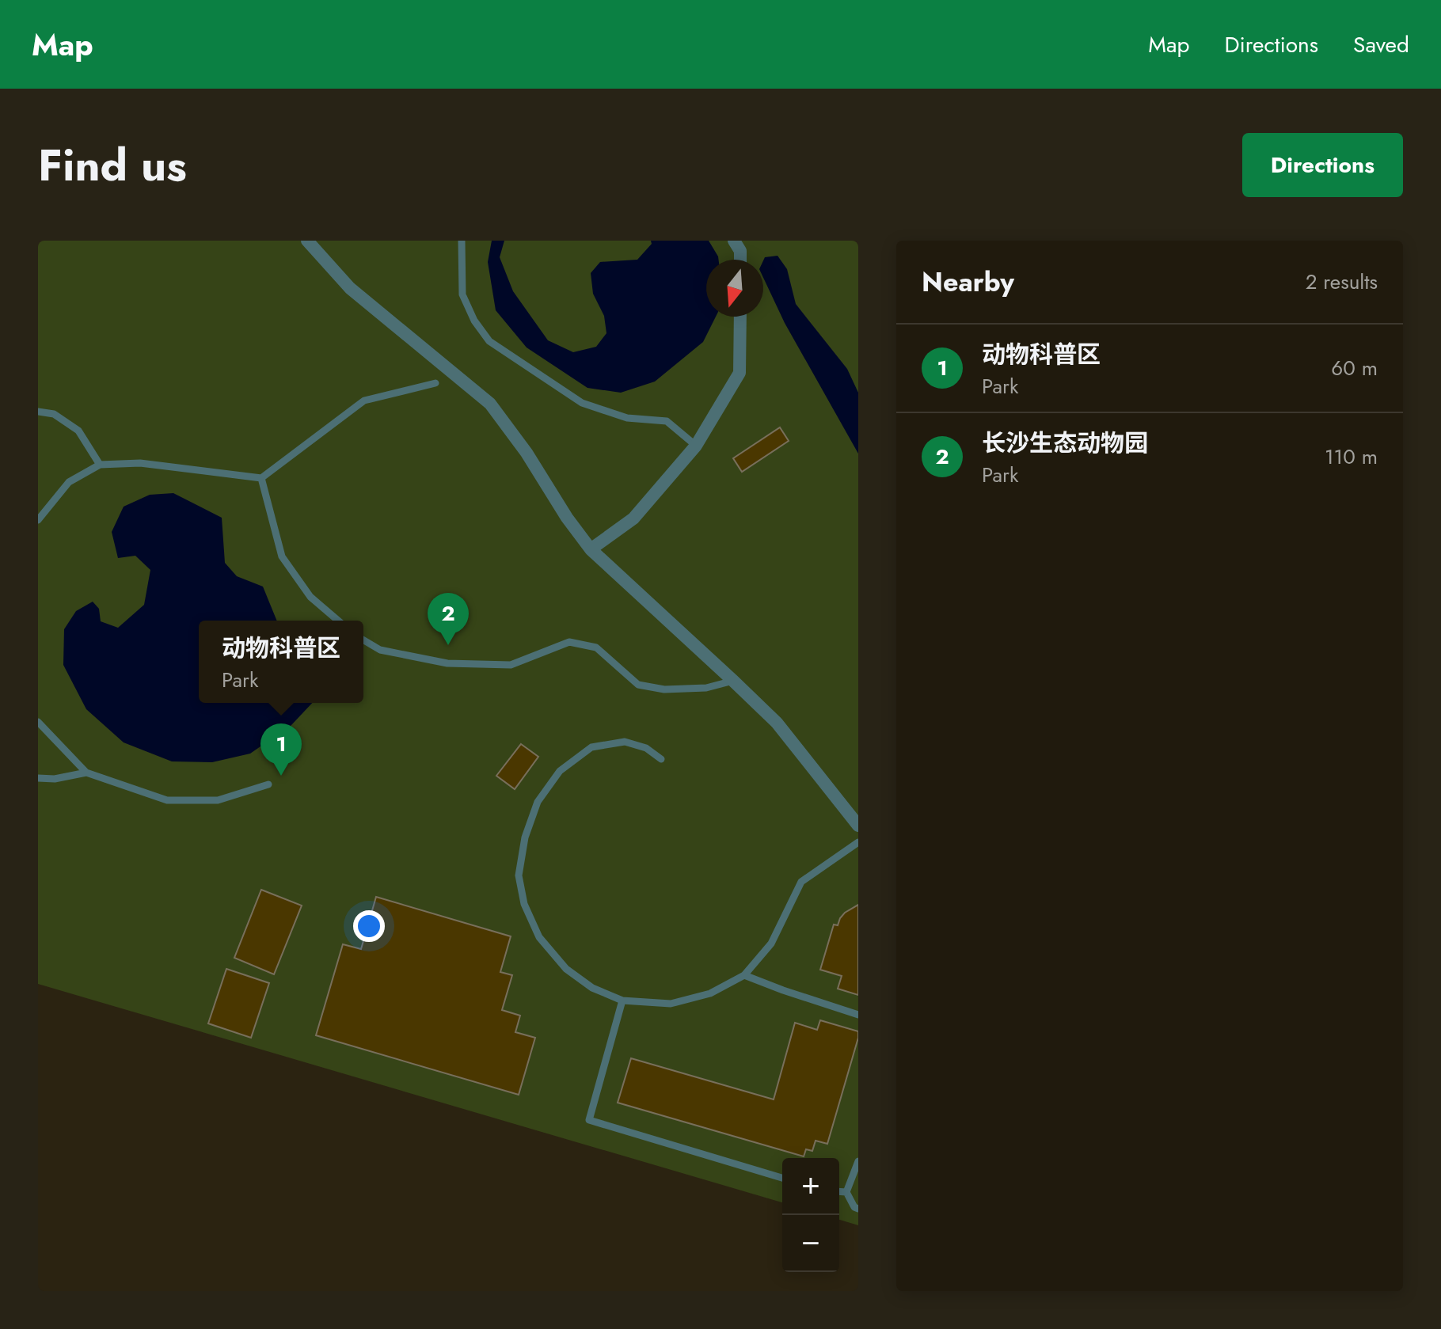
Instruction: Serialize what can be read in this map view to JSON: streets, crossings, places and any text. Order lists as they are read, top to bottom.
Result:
{
  "north": "bottom",
  "page": {
    "header": "Map",
    "nav": ["Map", "Directions", "Saved"],
    "title": "Find us",
    "buttons": "Directions",
    "heading": ["Nearby", "2 results"],
    "list": [
      {
        "mark": "1",
        "name": "动物科普区",
        "note": "Park",
        "value": "60 m"
      },
      {
        "mark": "2",
        "name": "长沙生态动物园",
        "note": "Park",
        "value": "110 m"
      }
    ],
    "pins": ["2", "1"],
    "popup": ["动物科普区", "Park"],
    "map_buttons": ["+", "−"]
  }
}
